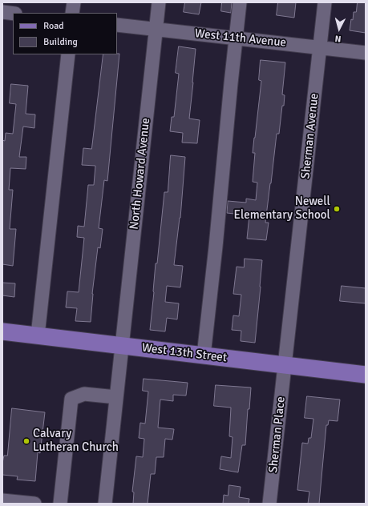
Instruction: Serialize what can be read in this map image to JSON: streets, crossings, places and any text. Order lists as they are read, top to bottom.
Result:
{
  "streets": {
    "main road": ["West 13th Street"],
    "street": [
      "West 11th Avenue",
      "Sherman Avenue",
      "North Howard Avenue",
      "Sherman Place"
    ]
  },
  "crossings": [
    ["West 11th Avenue", "Sherman Avenue"],
    ["West 11th Avenue", "North Howard Avenue"],
    ["Sherman Avenue", "West 13th Street"],
    ["Sherman Avenue", "Sherman Place"],
    ["North Howard Avenue", "West 13th Street"],
    ["West 13th Street", "Sherman Place"]
  ],
  "places": ["Newell Elementary School", "Calvary Lutheran Church"],
  "legend": ["Road", "Building"],
  "north": "bottom"
}
